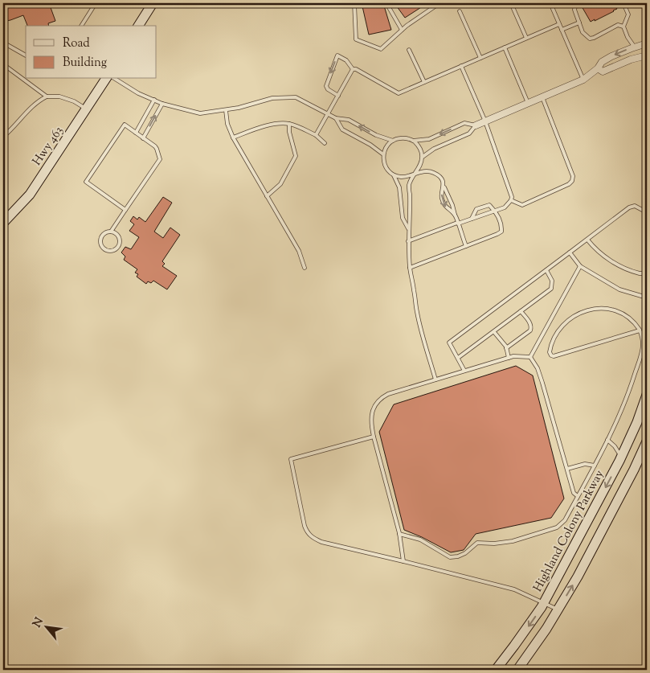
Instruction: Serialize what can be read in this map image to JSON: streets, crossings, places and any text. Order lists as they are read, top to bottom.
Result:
{
  "streets": {
    "street": ["Hwy 463", "Highland Colony Parkway"]
  },
  "legend": ["Road", "Building"],
  "north": "top left"
}
